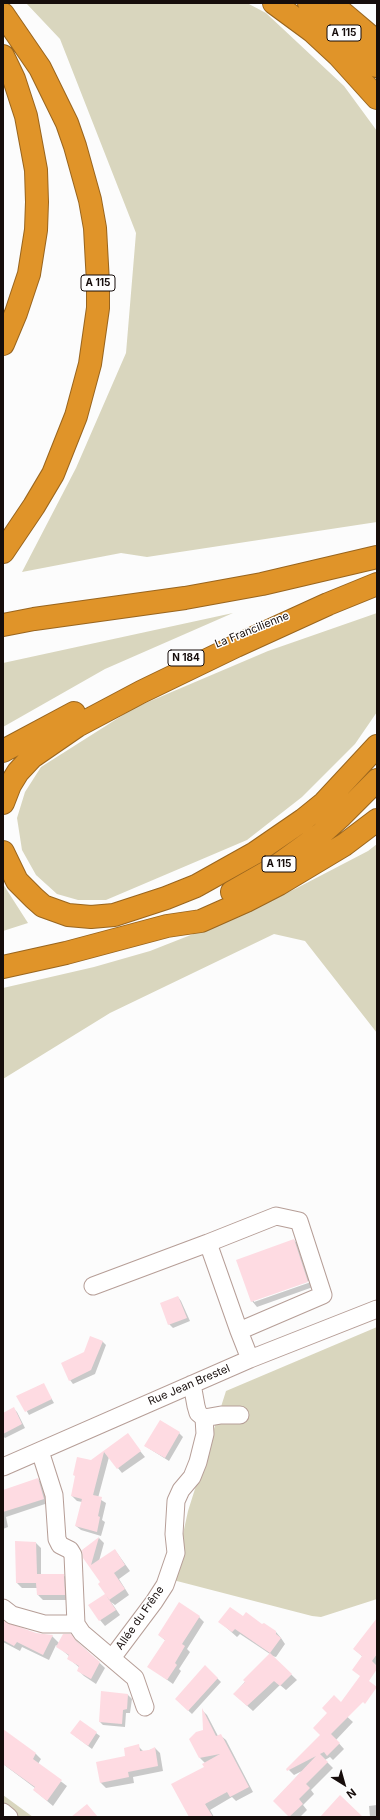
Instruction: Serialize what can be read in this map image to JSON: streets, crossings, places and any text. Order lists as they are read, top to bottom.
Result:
{
  "streets": {
    "highway": ["A 115", "La Francilienne", "N 184"],
    "street": ["Rue Jean Brestel", "Allée du Frêne"]
  },
  "north": "bottom right"
}
